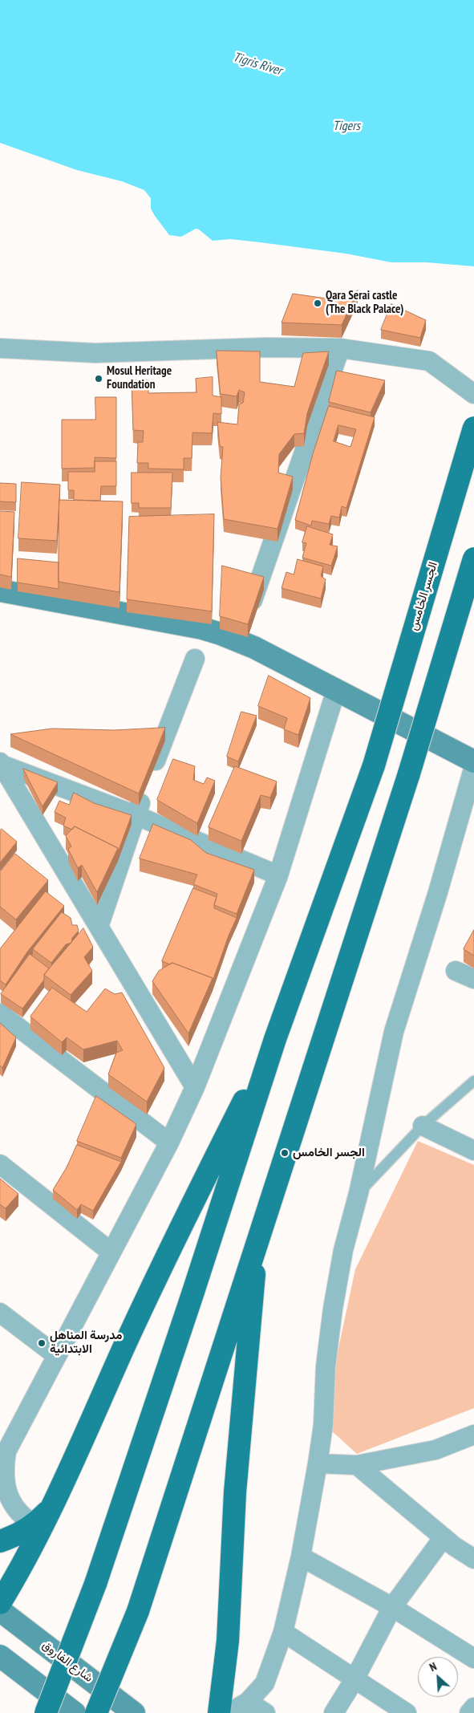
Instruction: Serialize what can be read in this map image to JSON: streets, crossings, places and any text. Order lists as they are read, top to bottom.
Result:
{
  "streets": {
    "main road": ["الجسر الخامس"],
    "street": ["شارع الفاروق"]
  },
  "water": ["Tigris River", "Tigers"],
  "places": [
    "Qara Serai castle (The Black Palace)",
    "Mosul Heritage Foundation",
    "الجسر الخامس",
    "مدرسة المناهل الابتدائية"
  ],
  "north": "top left"
}
